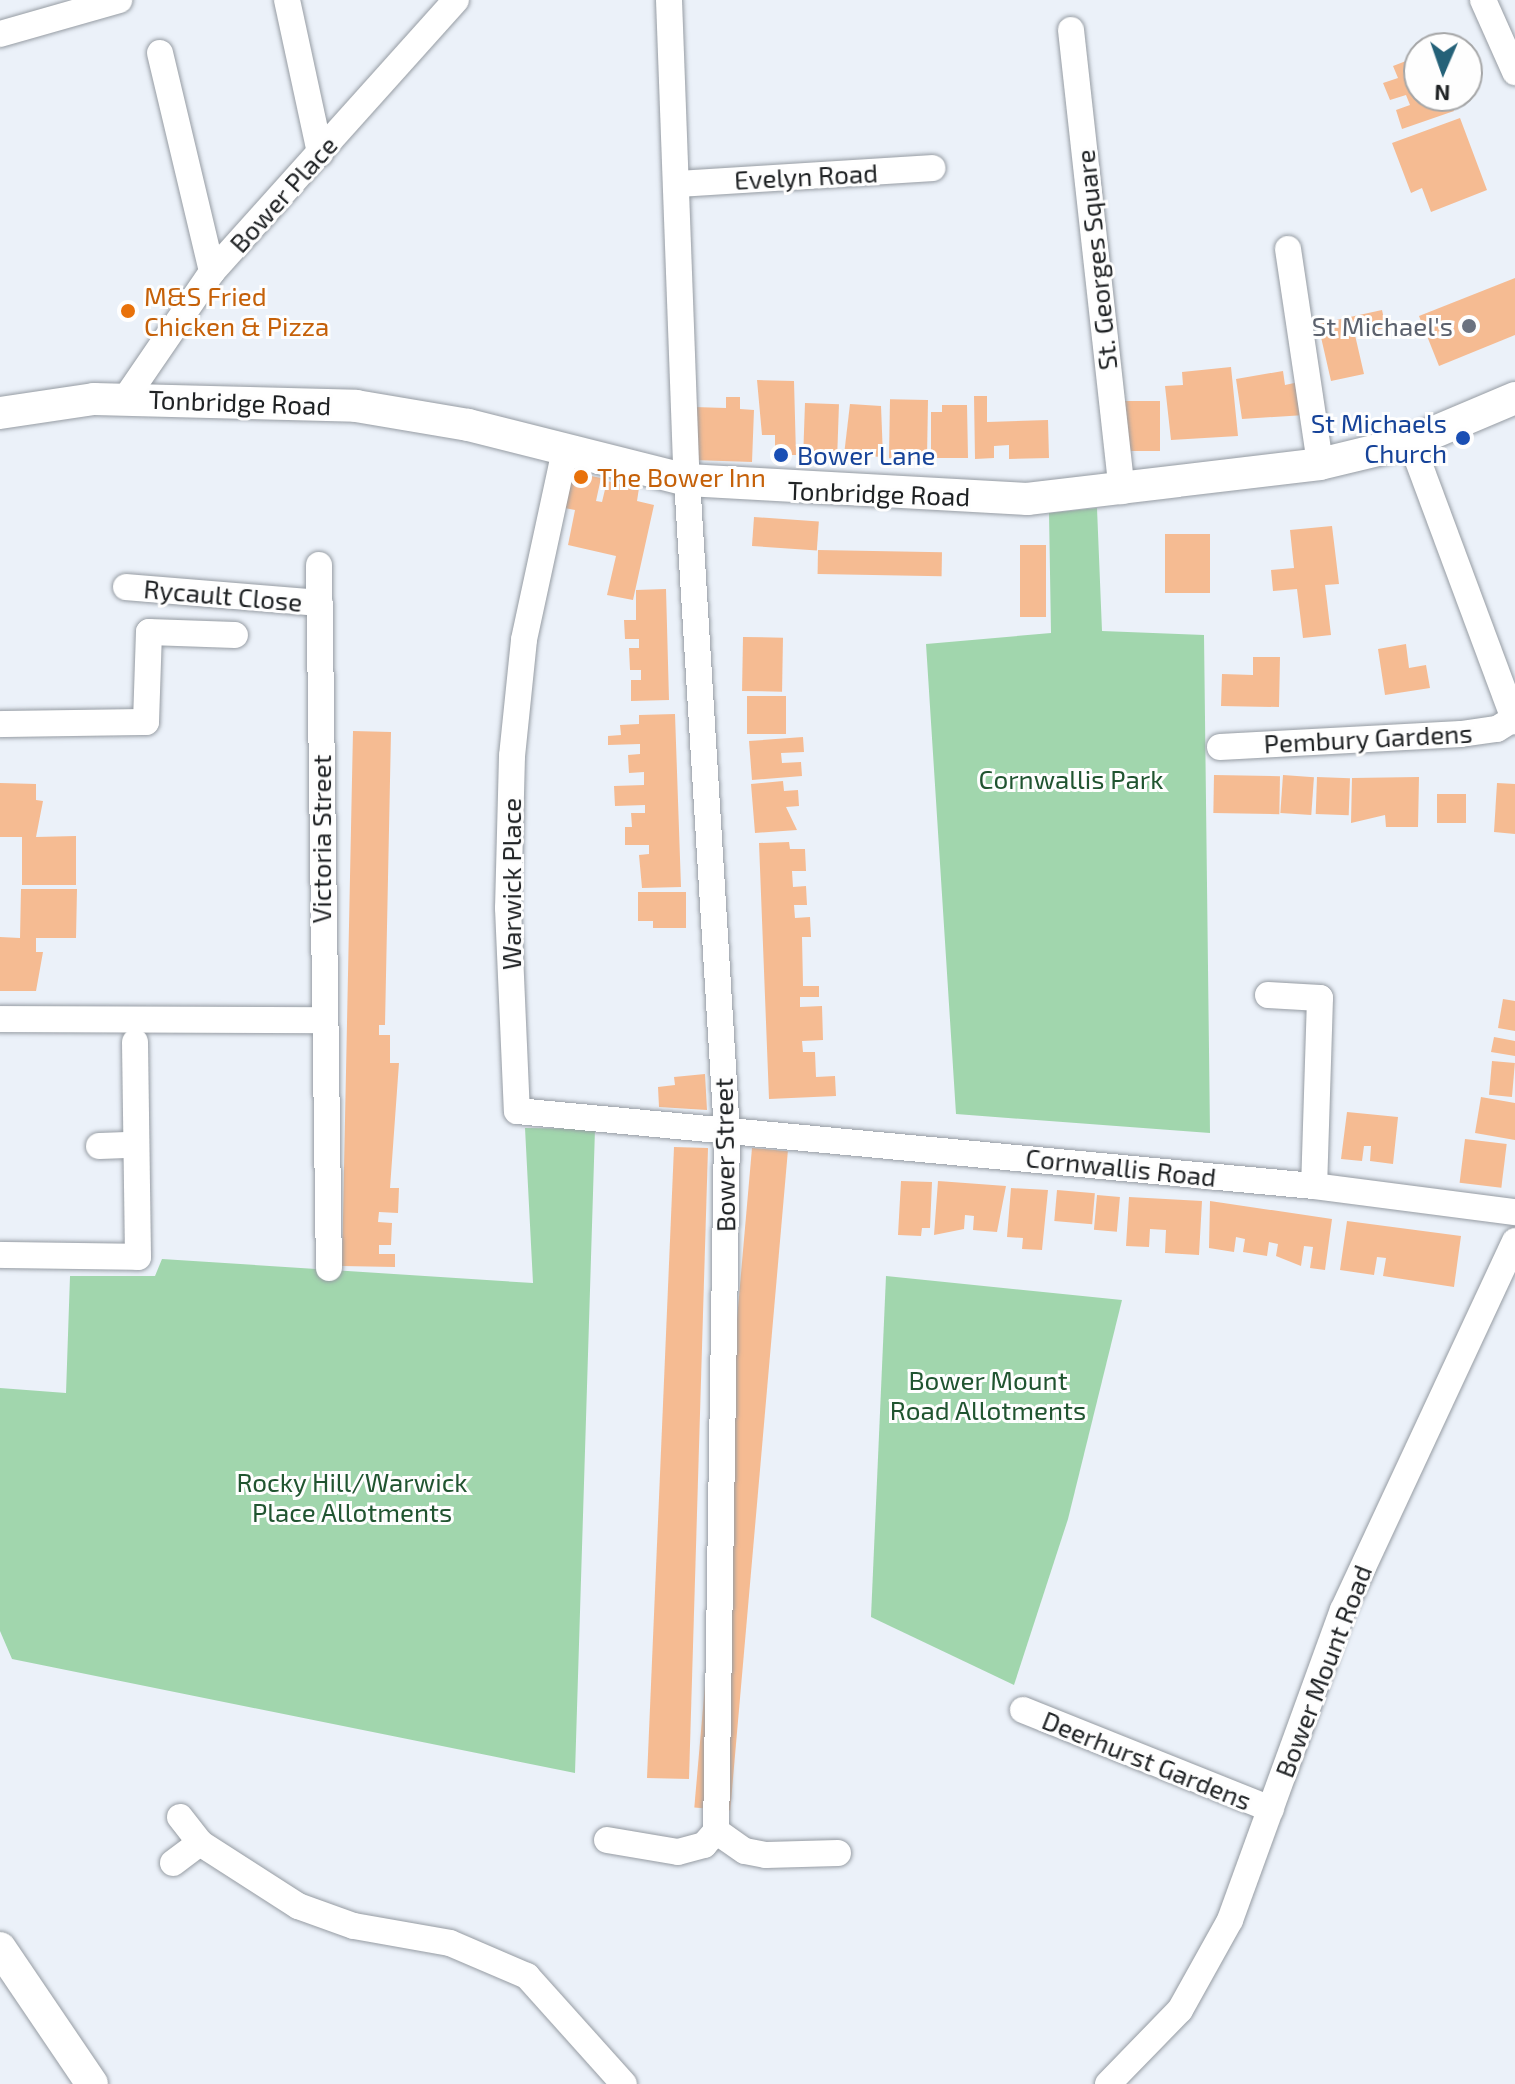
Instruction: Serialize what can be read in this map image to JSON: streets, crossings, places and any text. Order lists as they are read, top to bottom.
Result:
{
  "streets": {
    "main road": ["Tonbridge Road"],
    "street": [
      "Evelyn Road",
      "Bower Place",
      "St. Georges Square",
      "Rycault Close",
      "Pembury Gardens",
      "Victoria Street",
      "Warwick Place",
      "Bower Street",
      "Cornwallis Road",
      "Bower Mount Road",
      "Deerhurst Gardens"
    ]
  },
  "crossings": [
    ["Bower Place", "Tonbridge Road"],
    ["St. Georges Square", "Tonbridge Road"],
    ["Tonbridge Road", "Warwick Place"],
    ["Tonbridge Road", "Bower Street"],
    ["Rycault Close", "Victoria Street"],
    ["Warwick Place", "Bower Street"],
    ["Warwick Place", "Cornwallis Road"],
    ["Bower Street", "Cornwallis Road"],
    ["Bower Mount Road", "Deerhurst Gardens"]
  ],
  "parks": ["Cornwallis Park", "Bower Mount Road Allotments", "Rocky Hill/Warwick Place Allotments"],
  "places": [
    "M&S Fried Chicken & Pizza",
    "St Michael's",
    "St Michaels Church",
    "Bower Lane",
    "The Bower Inn"
  ],
  "north": "bottom"
}
